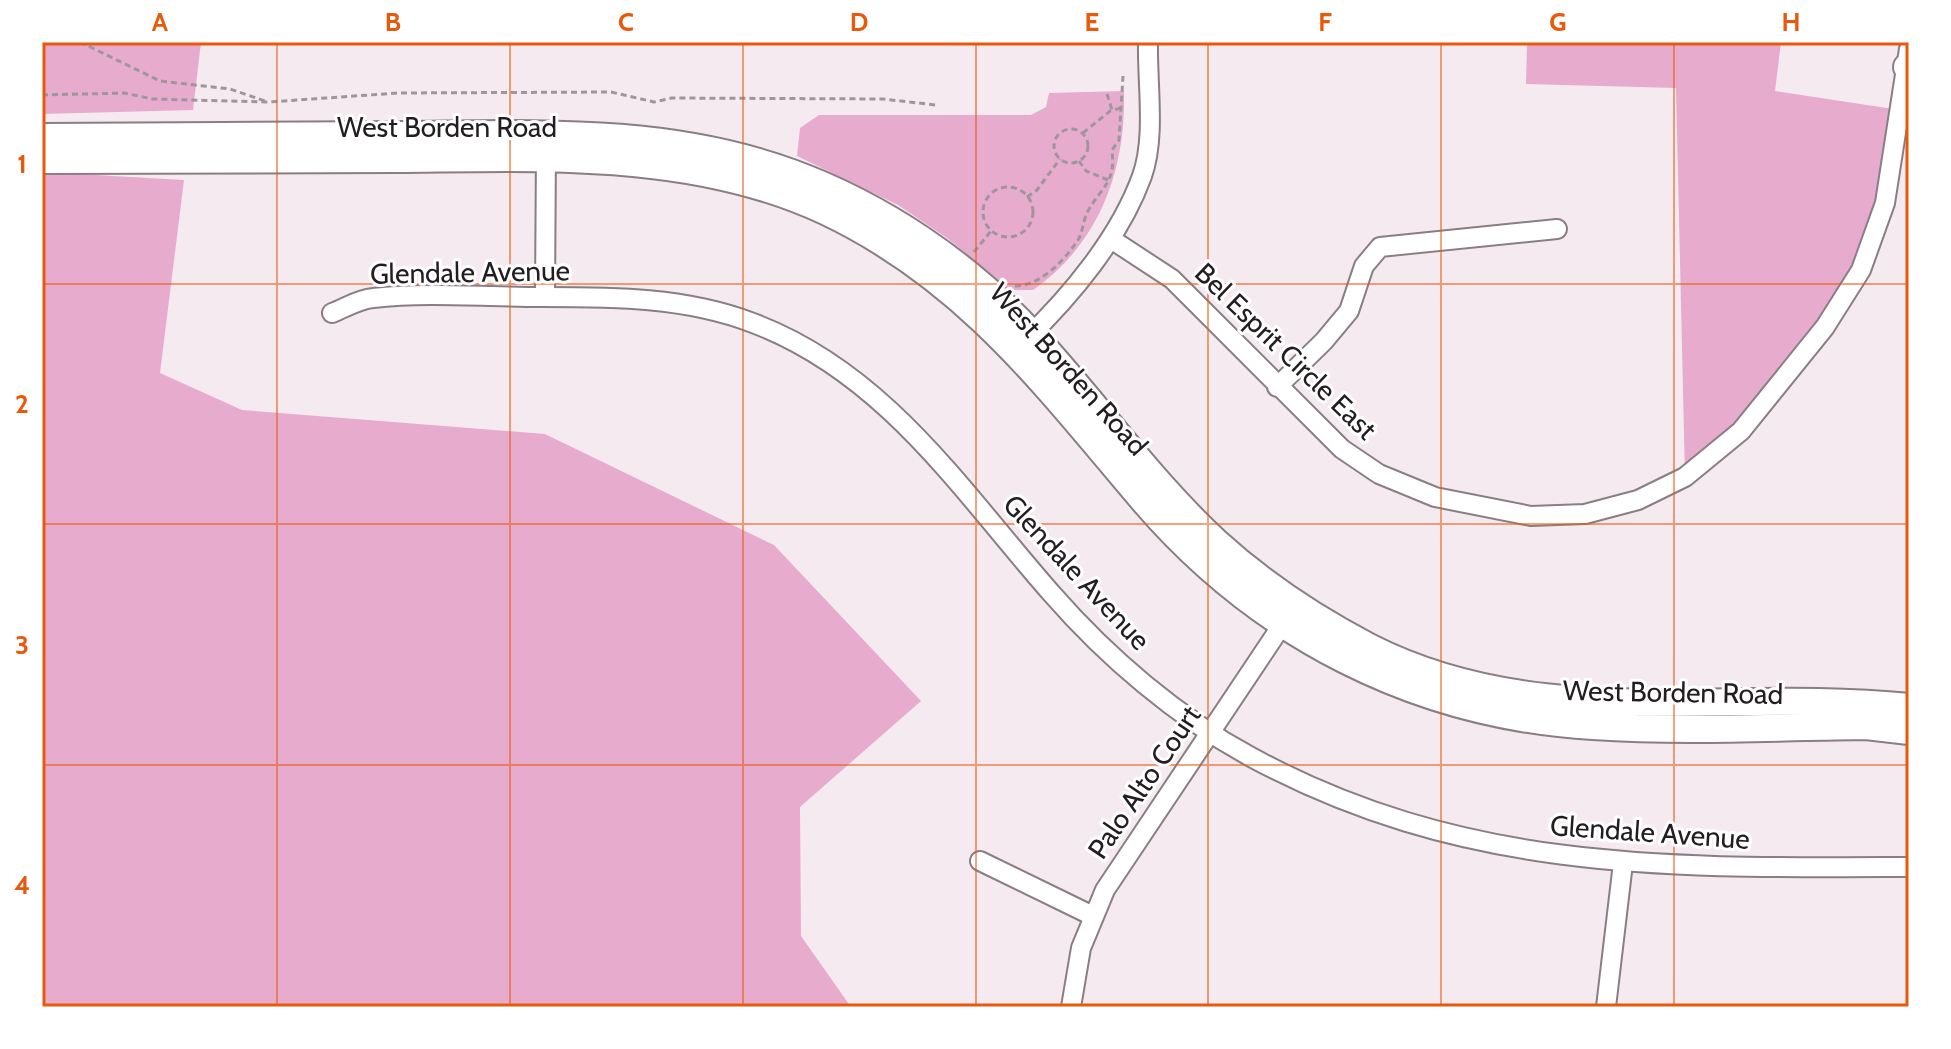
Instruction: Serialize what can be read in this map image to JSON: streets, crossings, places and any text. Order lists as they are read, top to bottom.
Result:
{
  "streets": {
    "main road": ["West Borden Road"],
    "street": ["Glendale Avenue", "Bel Esprit Circle East", "Palo Alto Court"]
  },
  "crossings": [
    ["West Borden Road", "Palo Alto Court"],
    ["Glendale Avenue", "Palo Alto Court"]
  ],
  "grid": {
    "columns": [
      "A",
      "B",
      "C",
      "D",
      "E",
      "F",
      "G",
      "H"
    ],
    "rows": [
      "1",
      "2",
      "3",
      "4"
    ]
  }
}
